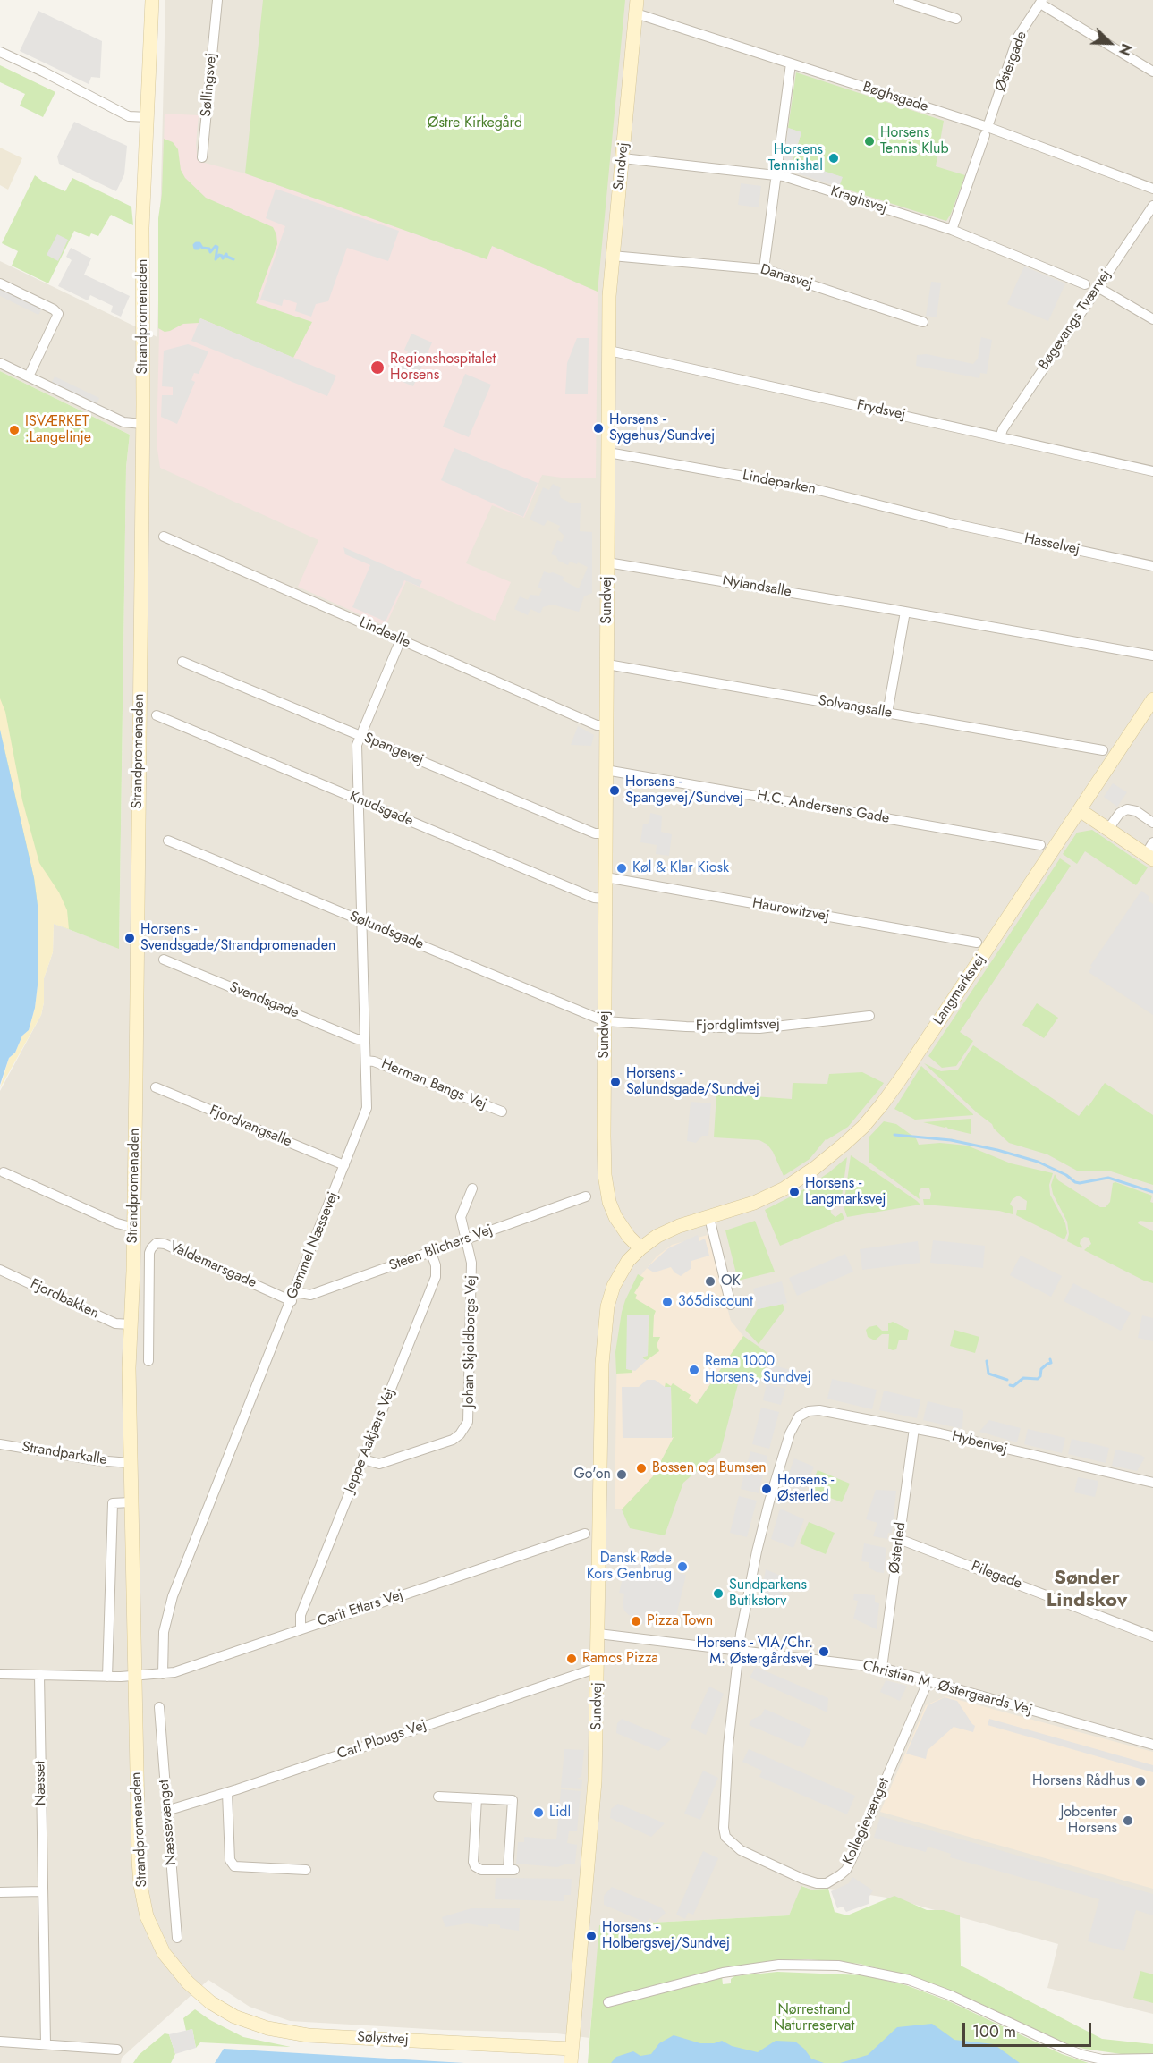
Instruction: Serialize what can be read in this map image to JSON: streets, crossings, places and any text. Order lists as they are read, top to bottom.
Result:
{
  "streets": {
    "street": [
      "Østergade",
      "Søllingsvej",
      "Bøghsgade",
      "Sundvej",
      "Kraghsvej",
      "Danasvej",
      "Strandpromenaden",
      "Bøgevangs Tværvej",
      "Frydsvej",
      "Lindeparken",
      "Hasselvej",
      "Nylandsalle",
      "Lindealle",
      "Solvangsalle",
      "Spangevej",
      "H.C. Andersens Gade",
      "Knudsgade",
      "Haurowitzvej",
      "Sølundsgade",
      "Langmarksvej",
      "Svendsgade",
      "Fjordglimtsvej",
      "Herman Bangs Vej",
      "Fjordvangsalle",
      "Gammel Næssevej",
      "Steen Blichers Vej",
      "Valdemarsgade",
      "Fjordbakken",
      "Johan Skjoldborgs Vej",
      "Jeppe Aakjærs Vej",
      "Hybenvej",
      "Strandparkalle",
      "Østerled",
      "Pilegade",
      "Carit Etlars Vej",
      "Christian M. Østergaards Vej",
      "Carl Plougs Vej",
      "Næsset",
      "Kollegievænget",
      "Næssevænget",
      "Sølystvej"
    ]
  },
  "crossings": [
    ["Østergade", "Bøghsgade"],
    ["Østergade", "Kraghsvej"],
    ["Bøghsgade", "Sundvej"],
    ["Sundvej", "Kraghsvej"],
    ["Sundvej", "Danasvej"],
    ["Sundvej", "Frydsvej"],
    ["Sundvej", "Lindeparken"],
    ["Sundvej", "Nylandsalle"],
    ["Sundvej", "Lindealle"],
    ["Sundvej", "Solvangsalle"],
    ["Sundvej", "Spangevej"],
    ["Sundvej", "H.C. Andersens Gade"],
    ["Sundvej", "Knudsgade"],
    ["Sundvej", "Haurowitzvej"],
    ["Sundvej", "Sølundsgade"],
    ["Sundvej", "Langmarksvej"],
    ["Sundvej", "Fjordglimtsvej"],
    ["Sundvej", "Christian M. Østergaards Vej"],
    ["Sundvej", "Carl Plougs Vej"],
    ["Sundvej", "Sølystvej"],
    ["Strandpromenaden", "Fjordbakken"],
    ["Strandpromenaden", "Strandparkalle"],
    ["Strandpromenaden", "Carit Etlars Vej"],
    ["Strandpromenaden", "Sølystvej"],
    ["Bøgevangs Tværvej", "Frydsvej"],
    ["Lindeparken", "Hasselvej"],
    ["Lindealle", "Gammel Næssevej"],
    ["Spangevej", "Gammel Næssevej"],
    ["Knudsgade", "Gammel Næssevej"],
    ["Sølundsgade", "Fjordglimtsvej"],
    ["Sølundsgade", "Gammel Næssevej"],
    ["Svendsgade", "Gammel Næssevej"],
    ["Herman Bangs Vej", "Gammel Næssevej"],
    ["Fjordvangsalle", "Gammel Næssevej"],
    ["Gammel Næssevej", "Steen Blichers Vej"],
    ["Gammel Næssevej", "Valdemarsgade"],
    ["Gammel Næssevej", "Carit Etlars Vej"],
    ["Steen Blichers Vej", "Valdemarsgade"],
    ["Steen Blichers Vej", "Johan Skjoldborgs Vej"],
    ["Steen Blichers Vej", "Jeppe Aakjærs Vej"],
    ["Johan Skjoldborgs Vej", "Jeppe Aakjærs Vej"],
    ["Jeppe Aakjærs Vej", "Carit Etlars Vej"],
    ["Hybenvej", "Østerled"],
    ["Hybenvej", "Christian M. Østergaards Vej"],
    ["Hybenvej", "Kollegievænget"],
    ["Østerled", "Pilegade"],
    ["Østerled", "Christian M. Østergaards Vej"],
    ["Christian M. Østergaards Vej", "Kollegievænget"],
    ["Carl Plougs Vej", "Næssevænget"]
  ],
  "districts": ["Sønder Lindskov"],
  "parks": ["Østre Kirkegård", "Nørrestrand Naturreservat"],
  "places": [
    "Horsens Tennis Klub",
    "Horsens Tennishal",
    "Regionshospitalet Horsens",
    "Horsens - Sygehus/Sundvej",
    "ISVÆRKET :Langelinje",
    "Horsens - Spangevej/Sundvej",
    "Køl & Klar Kiosk",
    "Horsens - Svendsgade/Strandpromenaden",
    "Horsens - Sølundsgade/Sundvej",
    "Horsens - Langmarksvej",
    "OK",
    "365discount",
    "Rema 1000 Horsens, Sundvej",
    "Bossen og Bumsen",
    "Go'on",
    "Horsens - Østerled",
    "Dansk Røde Kors Genbrug",
    "Sundparkens Butikstorv",
    "Pizza Town",
    "Horsens - VIA/Chr. M. Østergårdsvej",
    "Ramos Pizza",
    "Horsens Rådhus",
    "Lidl",
    "Jobcenter Horsens",
    "Horsens - Holbergsvej/Sundvej"
  ],
  "scale_bar": "100 m",
  "north": "bottom right"
}
